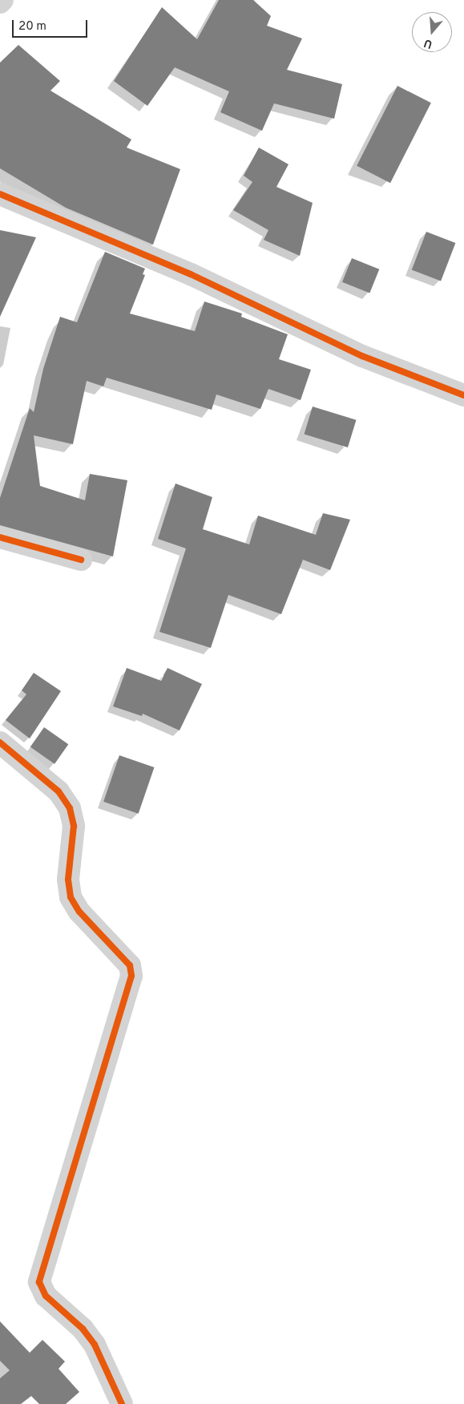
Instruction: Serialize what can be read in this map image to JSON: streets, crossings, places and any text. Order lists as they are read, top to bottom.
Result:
{
  "scale_bar": "20 m",
  "north": "bottom"
}
